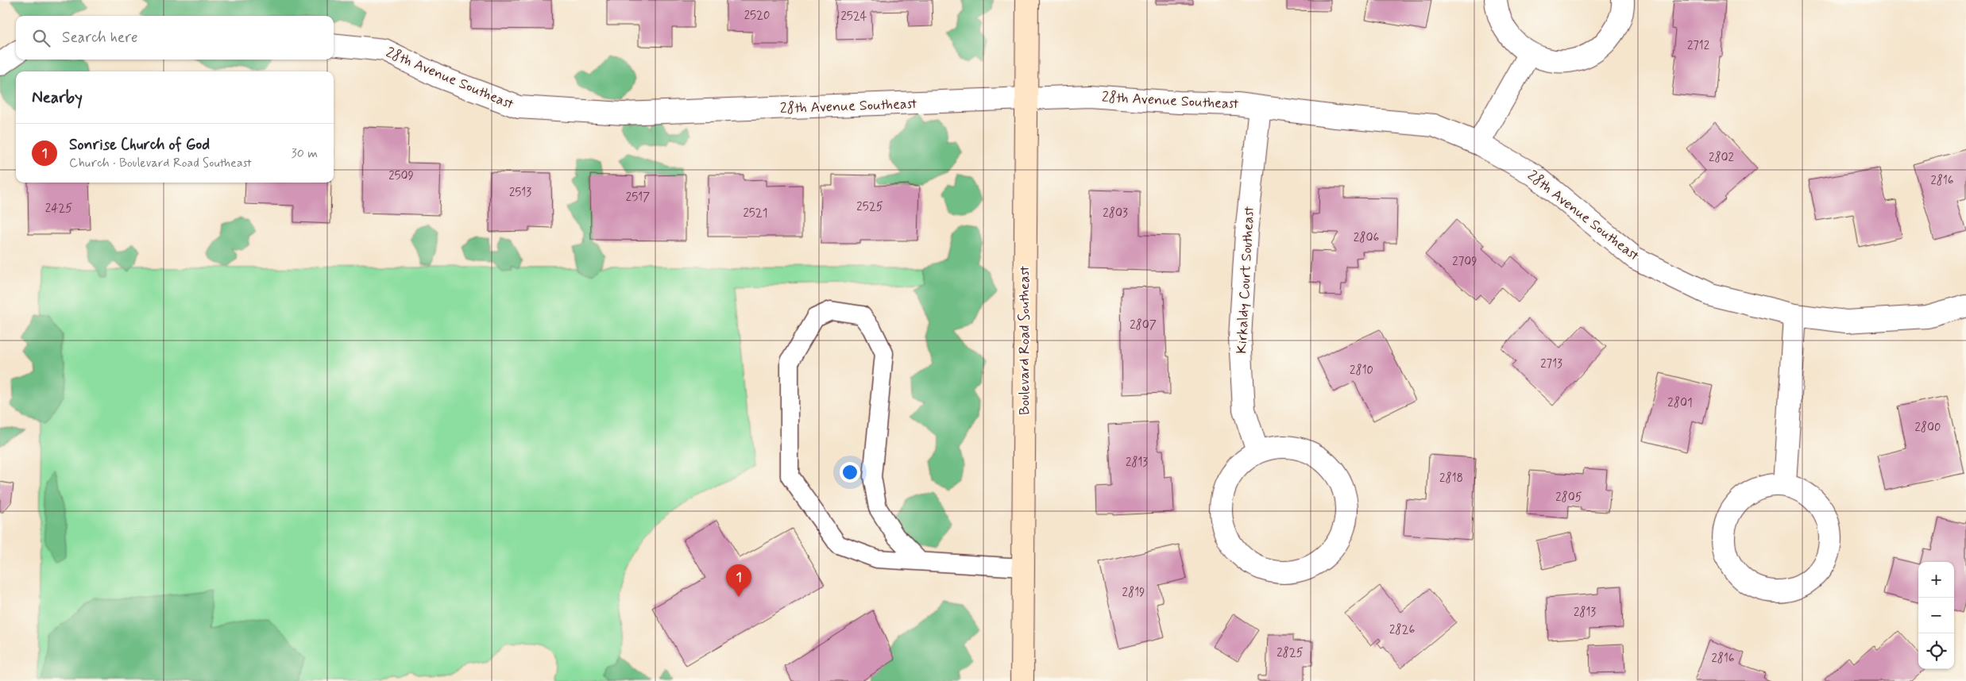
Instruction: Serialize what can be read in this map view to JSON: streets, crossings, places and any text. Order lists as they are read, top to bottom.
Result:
{
  "streets": {
    "street": ["28th Avenue Southeast", "Kirkaldy Court Southeast", "Boulevard Road Southeast"]
  },
  "crossings": [
    ["28th Avenue Southeast", "Kirkaldy Court Southeast"],
    ["28th Avenue Southeast", "Boulevard Road Southeast"]
  ],
  "house_numbers": [
    "2520",
    "2524",
    "2712",
    "2802",
    "2509",
    "2816",
    "2513",
    "2517",
    "2525",
    "2425",
    "2521",
    "2803",
    "2806",
    "2709",
    "2807",
    "2713",
    "2810",
    "2801",
    "2800",
    "2813",
    "2818",
    "2805",
    "2819",
    "2813",
    "2826",
    "2825",
    "2816"
  ],
  "page": {
    "search": "Search here",
    "heading": "Nearby",
    "list": [
      {
        "mark": "1",
        "name": "Sonrise Church of God",
        "note": "Church · Boulevard Road Southeast",
        "value": "30 m"
      }
    ],
    "map_buttons": ["+", "−"],
    "pins": "1"
  }
}
